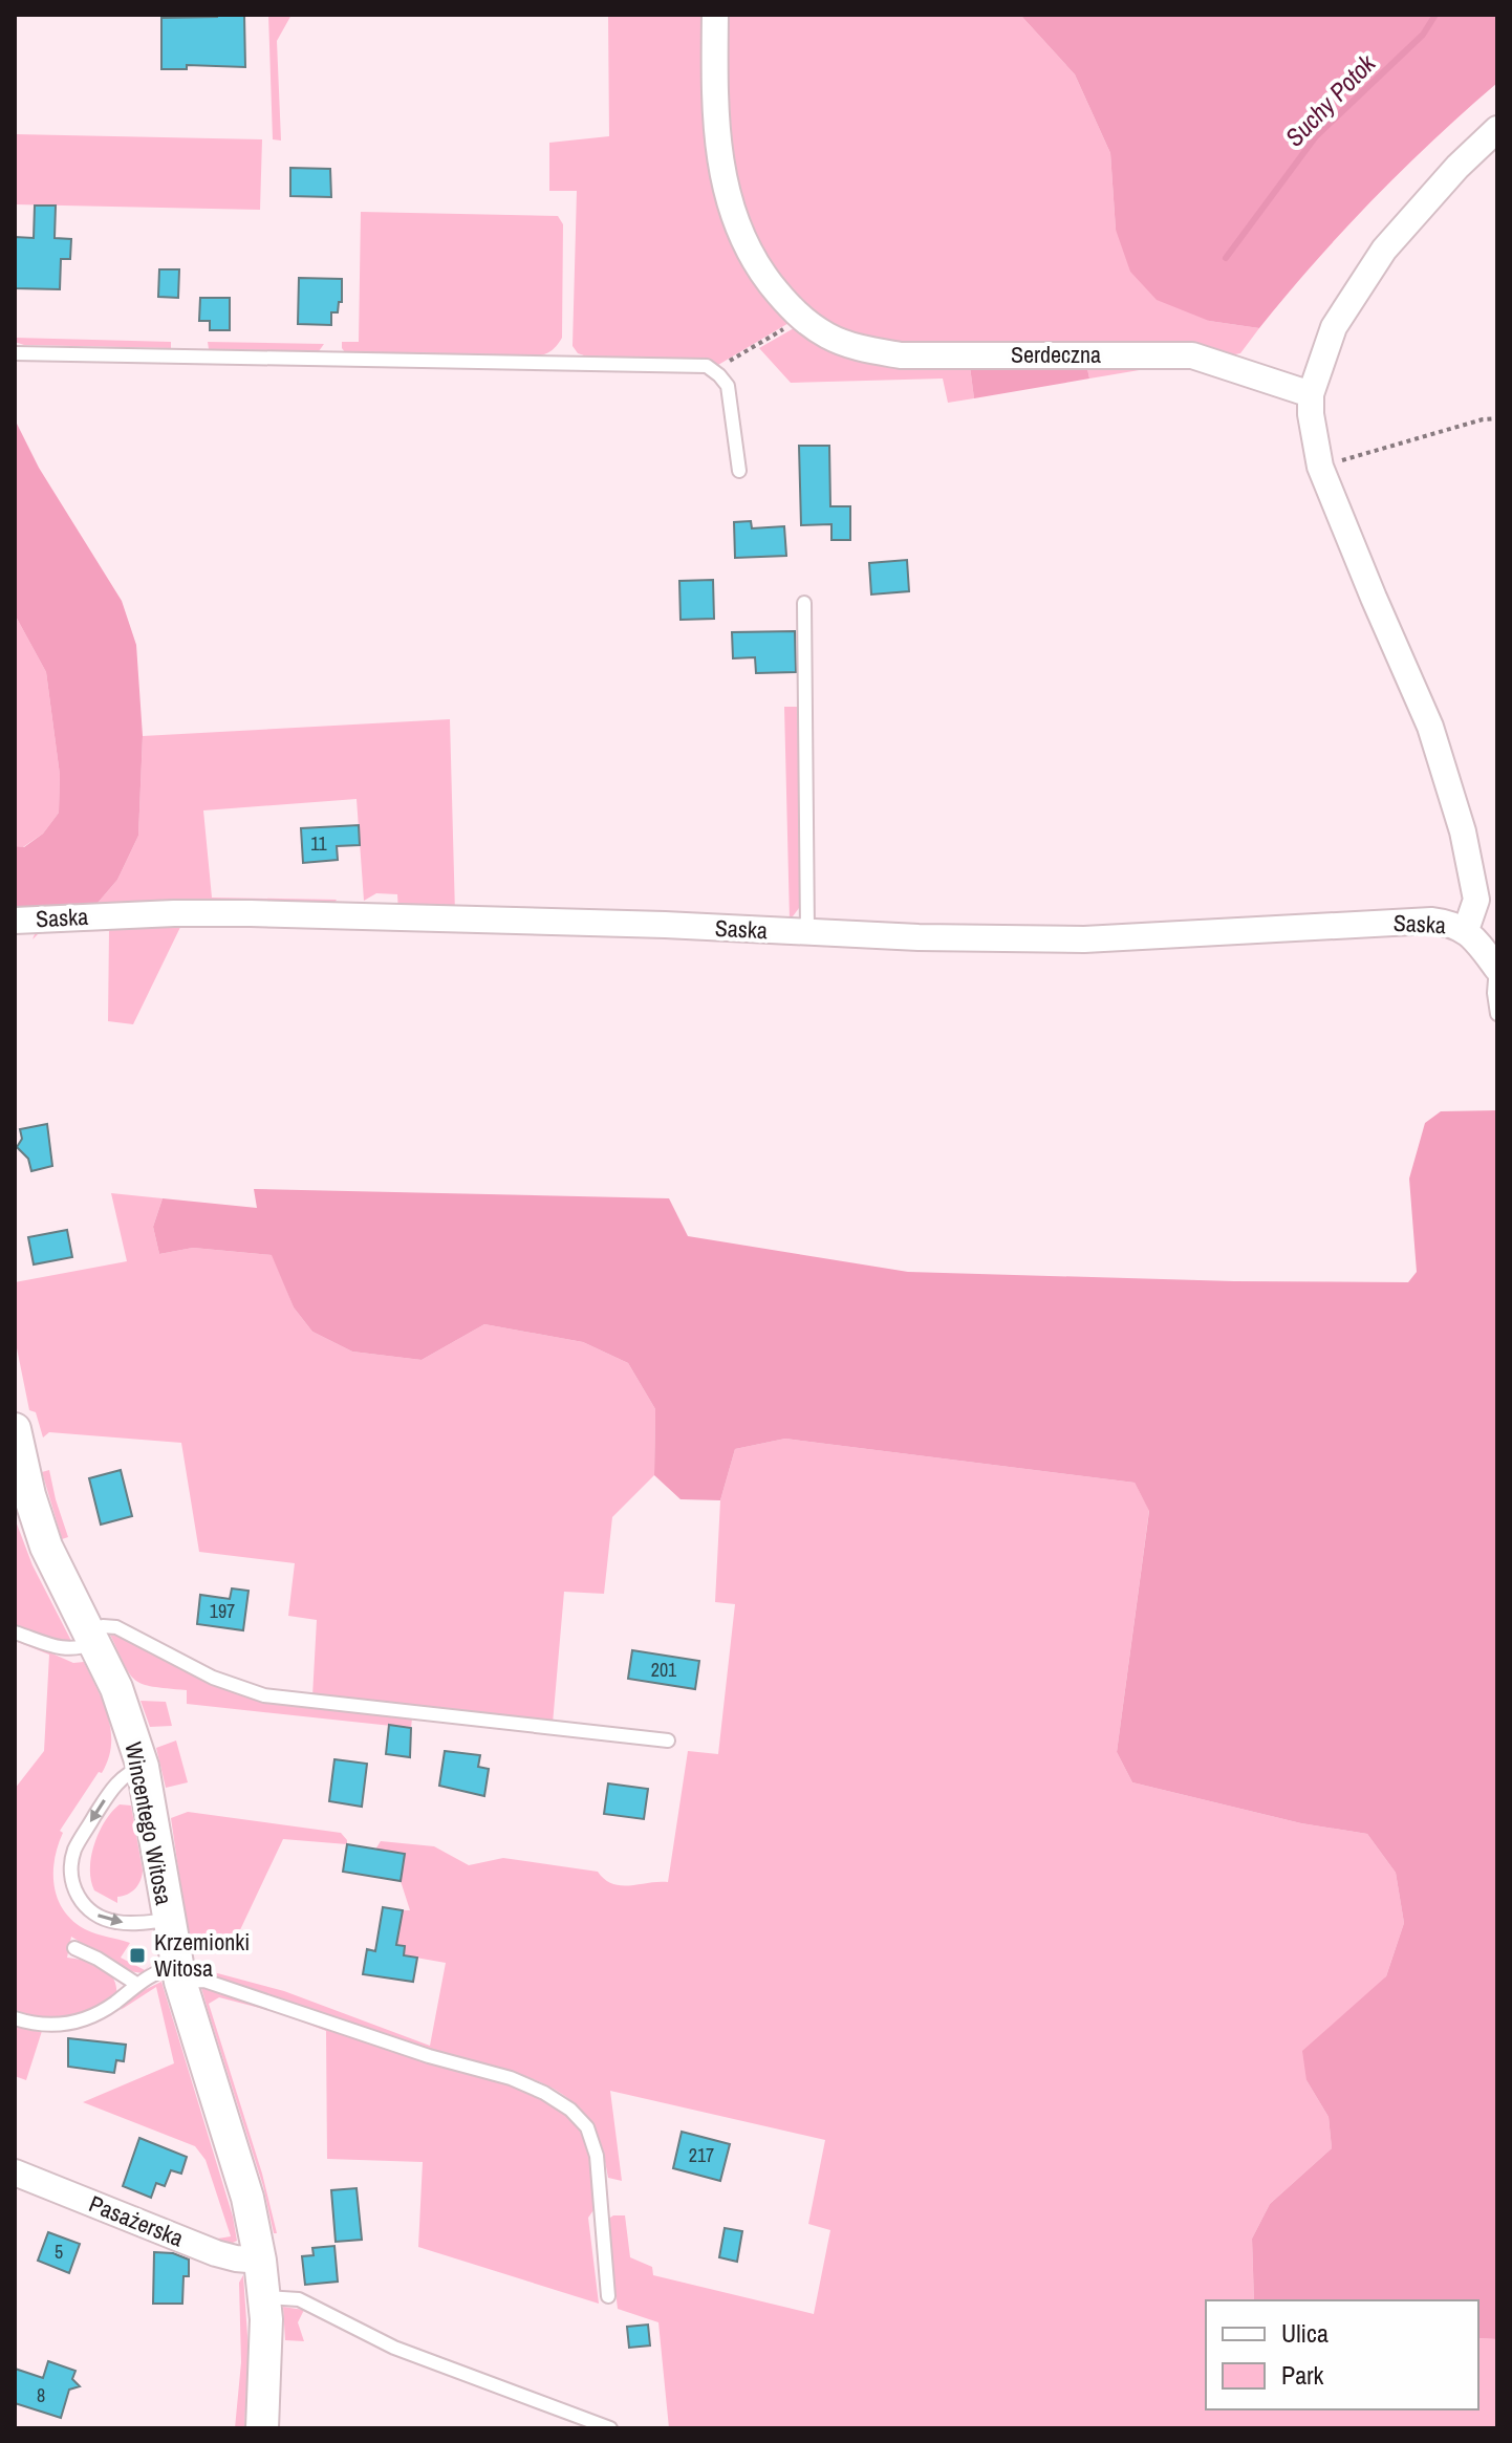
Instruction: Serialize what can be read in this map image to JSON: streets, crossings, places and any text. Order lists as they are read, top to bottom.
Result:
{
  "streets": {
    "street": [
      "Serdeczna",
      "Saska",
      "Wincentego Witosa",
      "Pasażerska"
    ]
  },
  "crossings": [
    ["Serdeczna", "Saska"],
    ["Wincentego Witosa", "Pasażerska"]
  ],
  "water": ["Suchy Potok"],
  "places": {
    "transit": ["Krzemionki Witosa"]
  },
  "house_numbers": [
    "11",
    "197",
    "201",
    "217",
    "5",
    "8"
  ],
  "legend": ["Ulica", "Park"]
}
